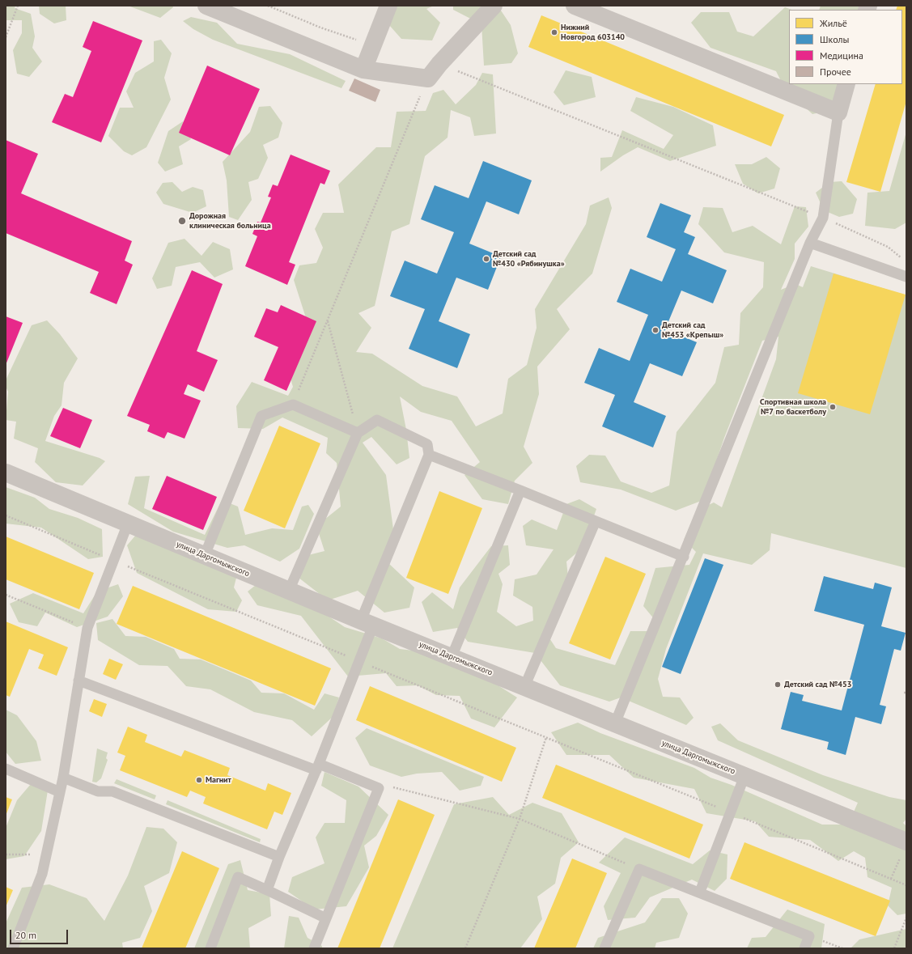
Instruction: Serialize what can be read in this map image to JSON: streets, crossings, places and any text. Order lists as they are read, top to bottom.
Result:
{
  "streets": {
    "street": ["улица Даргомыжского"]
  },
  "places": [
    "Нижний Новгород 603140",
    "Дорожная клиническая больница",
    "Детский сад №430 «Рябинушка»",
    "Детский сад №453 «Крепыш»",
    "Спортивная школа №7 по баскетболу",
    "Детский сад №453",
    "Магнит"
  ],
  "legend": [
    "Жильё",
    "Школы",
    "Медицина",
    "Прочее"
  ],
  "scale_bar": "20 m"
}
